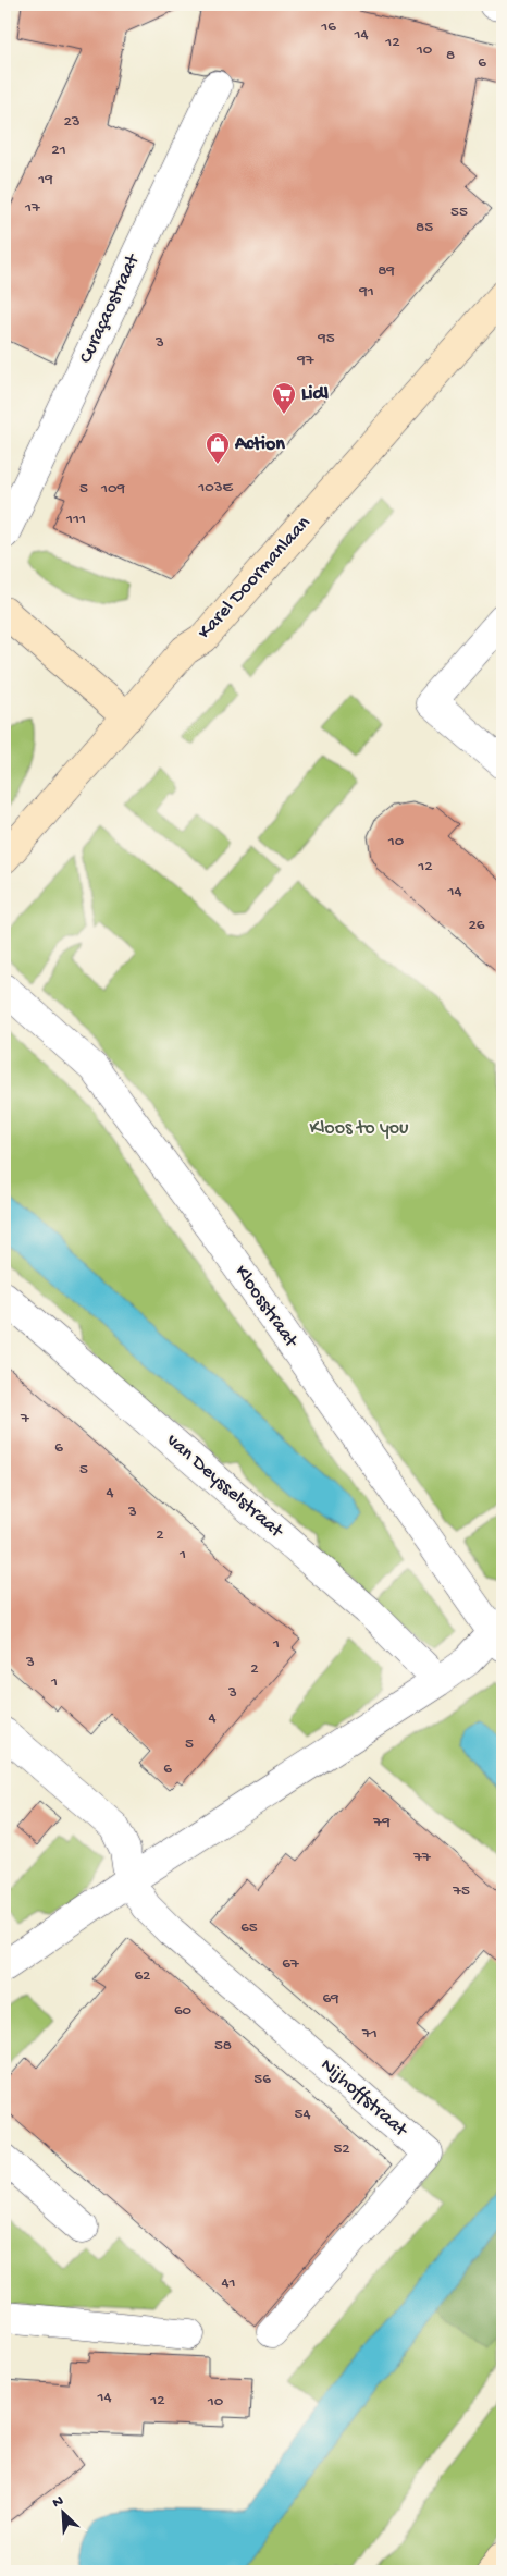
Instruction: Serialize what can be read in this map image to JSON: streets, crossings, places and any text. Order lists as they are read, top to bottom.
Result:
{
  "streets": {
    "street": [
      "Curaçaostraat",
      "Karel Doormanlaan",
      "Kloosstraat",
      "van Deysselstraat",
      "Nijhoffstraat"
    ]
  },
  "parks": ["Kloos to you"],
  "places": {
    "supermarket": ["Lidl"],
    "shop": ["Action"]
  },
  "house_numbers": [
    "16",
    "14",
    "12",
    "10",
    "8",
    "6",
    "23",
    "21",
    "19",
    "17",
    "55",
    "85",
    "89",
    "91",
    "95",
    "3",
    "97",
    "103E",
    "5",
    "109",
    "111",
    "10",
    "12",
    "14",
    "26",
    "7",
    "6",
    "5",
    "4",
    "3",
    "2",
    "1",
    "1",
    "3",
    "2",
    "1",
    "3",
    "4",
    "5",
    "6",
    "79",
    "77",
    "75",
    "65",
    "67",
    "62",
    "69",
    "60",
    "71",
    "58",
    "56",
    "54",
    "52",
    "41",
    "14",
    "12",
    "10"
  ],
  "north": "top left"
}
